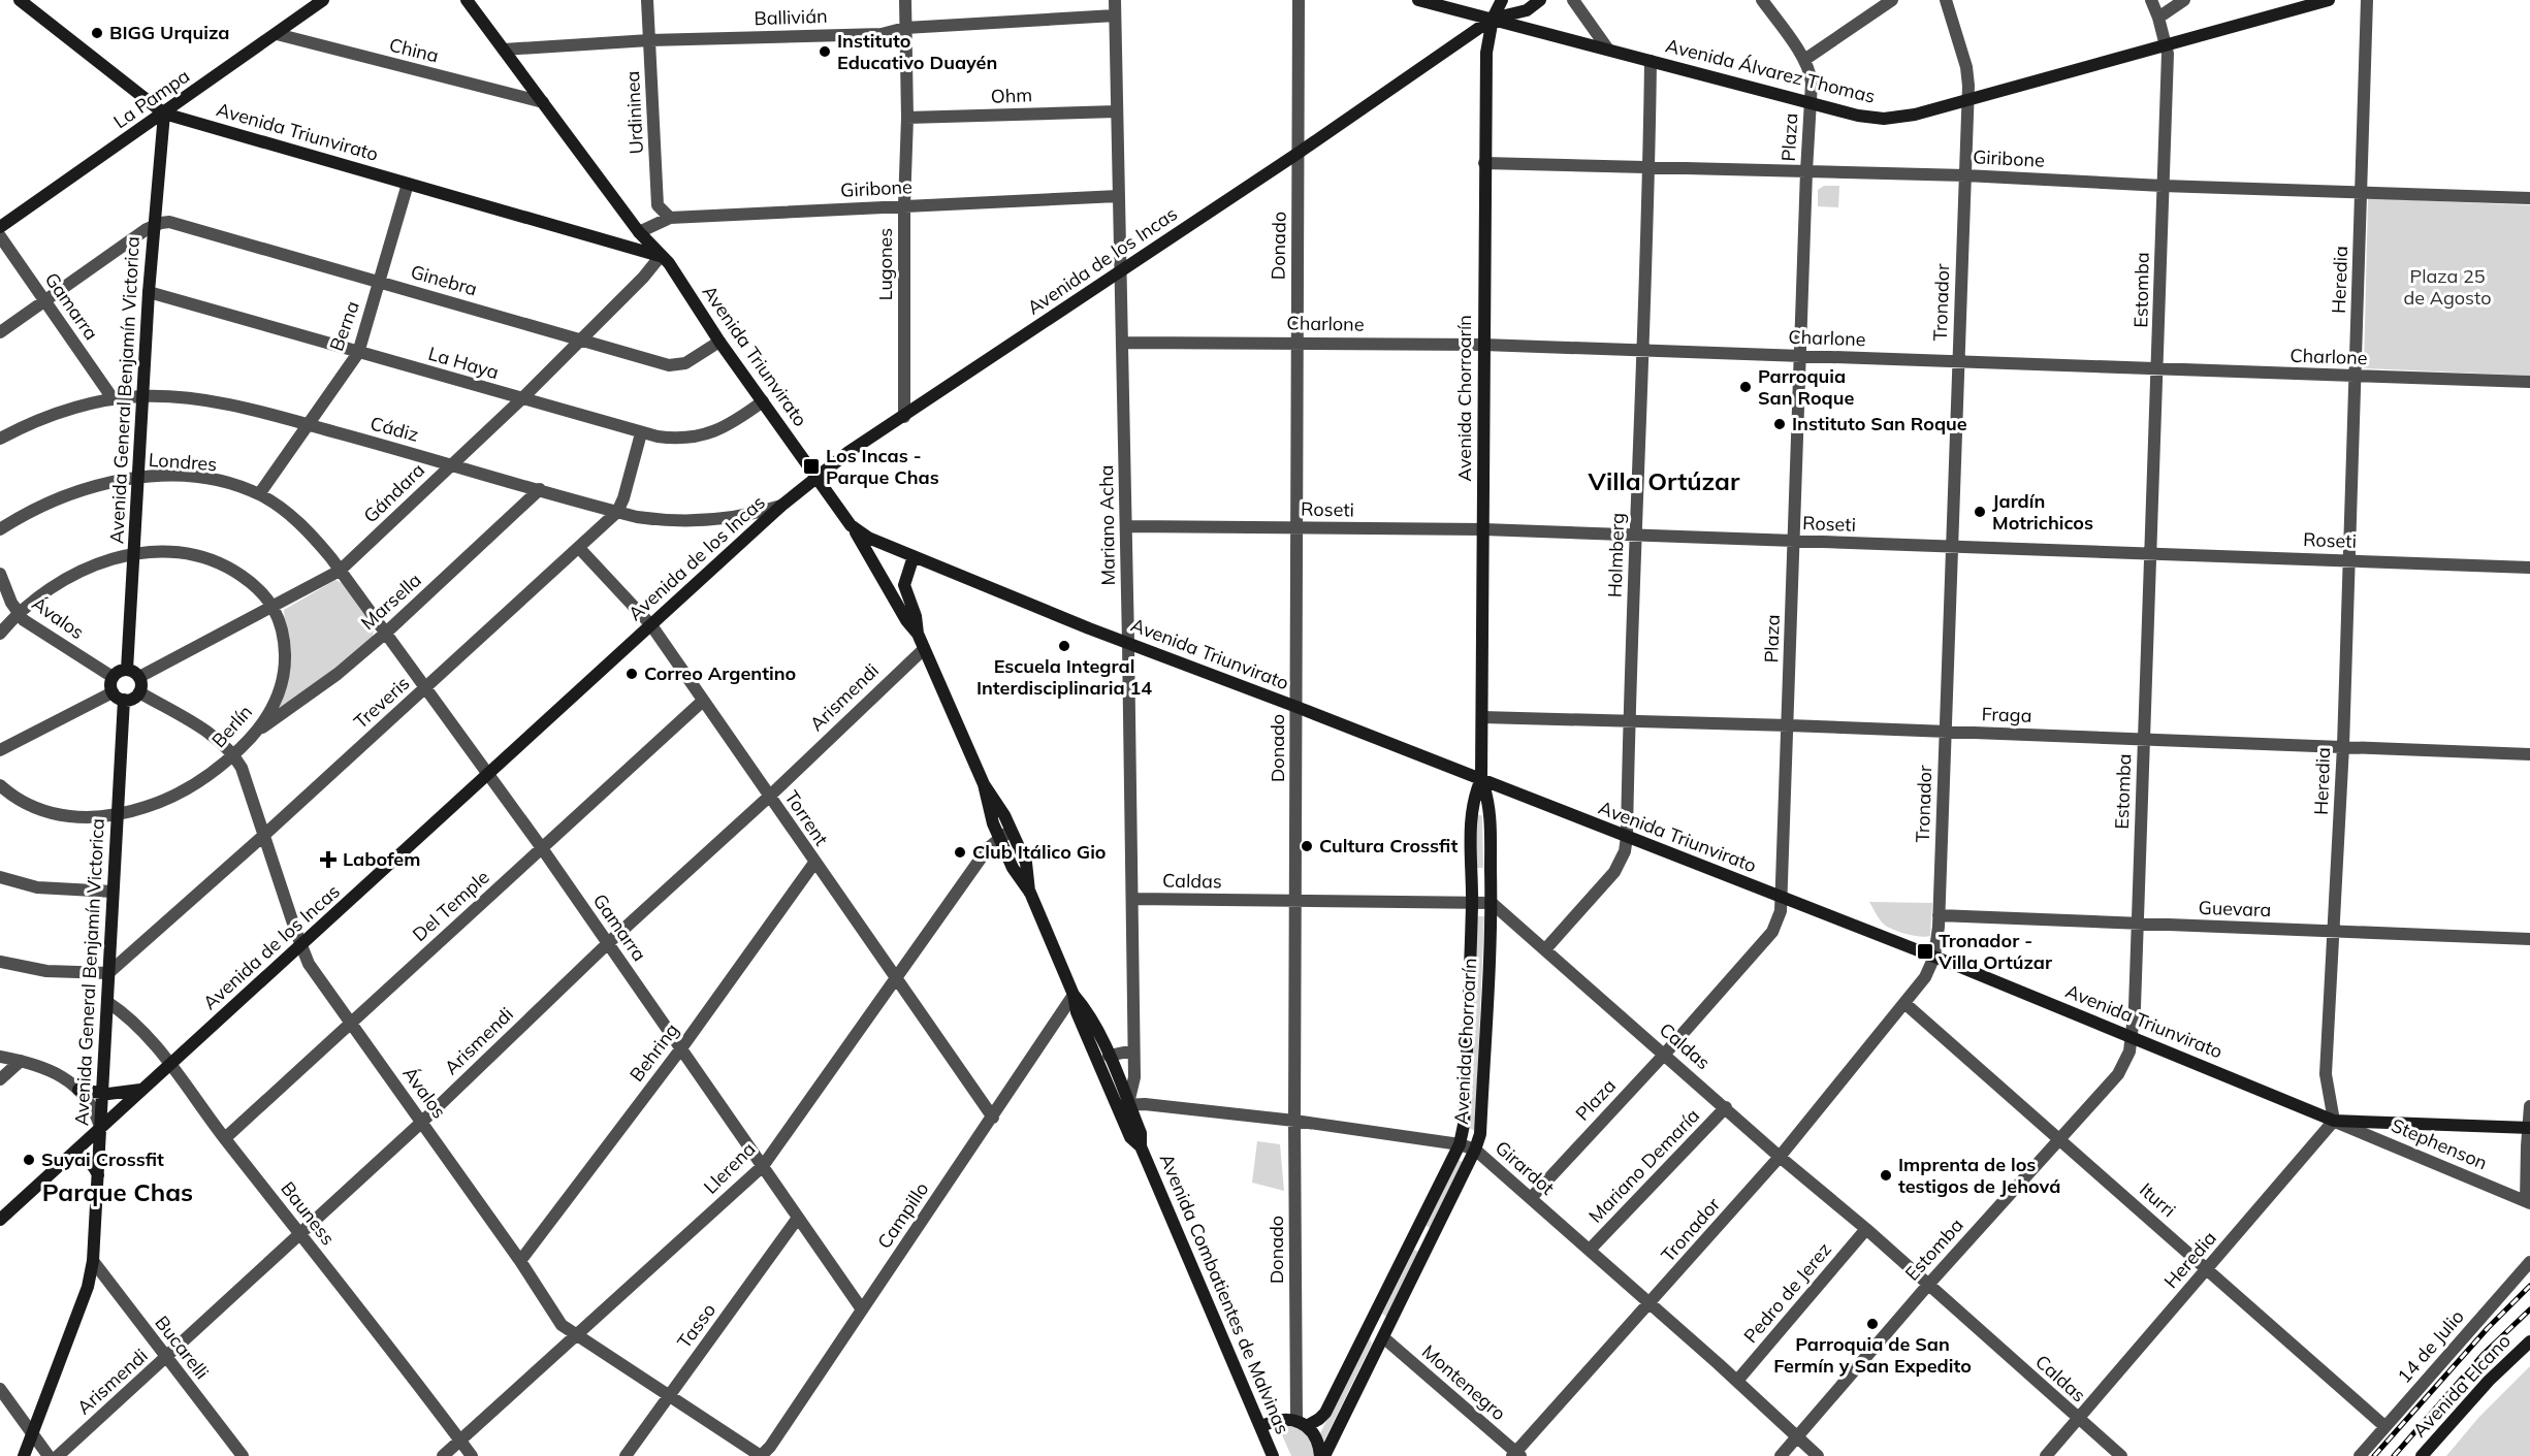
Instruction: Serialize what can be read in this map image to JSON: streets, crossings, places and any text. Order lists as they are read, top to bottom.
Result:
{
  "streets": {
    "main road": [
      "Avenida Álvarez Thomas",
      "La Pampa",
      "Avenida Triunvirato",
      "Avenida de los Incas",
      "Avenida General Benjamín Victorica",
      "Avenida Chorroarín",
      "Avenida Combatientes de Malvinas",
      "Avenida Elcano"
    ],
    "street": [
      "Ballivián",
      "China",
      "Ohm",
      "Urdininea",
      "Plaza",
      "Giribone",
      "Donado",
      "Lugones",
      "Heredia",
      "Ginebra",
      "Estomba",
      "Tronador",
      "Gamarra",
      "Charlone",
      "Berna",
      "La Haya",
      "Cádiz",
      "Londres",
      "Gándara",
      "Roseti",
      "Mariano Acha",
      "Holmberg",
      "Marsella",
      "Ávalos",
      "Arismendi",
      "Treveris",
      "Fraga",
      "Berlín",
      "Torrent",
      "Caldas",
      "Del Temple",
      "Guevara",
      "Behring",
      "Stephenson",
      "Mariano Demaría",
      "Llerena",
      "Girardot",
      "Iturri",
      "Bauness",
      "Campillo",
      "Pedro de Jerez",
      "Tasso",
      "14 de Julio",
      "Bucarelli",
      "Montenegro"
    ]
  },
  "crossings": [
    ["Ballivián", "Urdininea"],
    ["Ballivián", "Lugones"],
    ["Ballivián", "Mariano Acha"],
    ["China", "La Pampa"],
    ["Avenida Álvarez Thomas", "Plaza"],
    ["Avenida Álvarez Thomas", "Avenida de los Incas"],
    ["Avenida Álvarez Thomas", "Estomba"],
    ["Avenida Álvarez Thomas", "Tronador"],
    ["Avenida Álvarez Thomas", "Avenida Chorroarín"],
    ["Avenida Álvarez Thomas", "Holmberg"],
    ["Ohm", "Lugones"],
    ["Ohm", "Mariano Acha"],
    ["La Pampa", "Avenida Triunvirato"],
    ["La Pampa", "Avenida General Benjamín Victorica"],
    ["Urdininea", "Giribone"],
    ["Avenida Triunvirato", "Plaza"],
    ["Avenida Triunvirato", "Donado"],
    ["Avenida Triunvirato", "Avenida de los Incas"],
    ["Avenida Triunvirato", "Heredia"],
    ["Avenida Triunvirato", "Ginebra"],
    ["Avenida Triunvirato", "Estomba"],
    ["Avenida Triunvirato", "Tronador"],
    ["Avenida Triunvirato", "Berna"],
    ["Avenida Triunvirato", "La Haya"],
    ["Avenida Triunvirato", "Avenida General Benjamín Victorica"],
    ["Avenida Triunvirato", "Avenida Chorroarín"],
    ["Avenida Triunvirato", "Gándara"],
    ["Avenida Triunvirato", "Mariano Acha"],
    ["Avenida Triunvirato", "Holmberg"],
    ["Avenida Triunvirato", "Stephenson"],
    ["Avenida Triunvirato", "Avenida Combatientes de Malvinas"],
    ["Plaza", "Giribone"],
    ["Plaza", "Charlone"],
    ["Plaza", "Roseti"],
    ["Plaza", "Fraga"],
    ["Plaza", "Caldas"],
    ["Plaza", "Girardot"],
    ["Giribone", "Lugones"],
    ["Giribone", "Heredia"],
    ["Giribone", "Estomba"],
    ["Giribone", "Tronador"],
    ["Giribone", "Avenida Chorroarín"],
    ["Giribone", "Mariano Acha"],
    ["Giribone", "Holmberg"],
    ["Donado", "Avenida de los Incas"],
    ["Donado", "Charlone"],
    ["Donado", "Avenida Chorroarín"],
    ["Donado", "Roseti"],
    ["Donado", "Caldas"],
    ["Donado", "Girardot"],
    ["Avenida de los Incas", "Lugones"],
    ["Avenida de los Incas", "Gamarra"],
    ["Avenida de los Incas", "Avenida General Benjamín Victorica"],
    ["Avenida de los Incas", "Avenida Chorroarín"],
    ["Avenida de los Incas", "Cádiz"],
    ["Avenida de los Incas", "Mariano Acha"],
    ["Avenida de los Incas", "Ávalos"],
    ["Avenida de los Incas", "Torrent"],
    ["Avenida de los Incas", "Bauness"],
    ["Heredia", "Charlone"],
    ["Heredia", "Roseti"],
    ["Heredia", "Fraga"],
    ["Heredia", "Caldas"],
    ["Heredia", "Guevara"],
    ["Heredia", "Stephenson"],
    ["Heredia", "Iturri"],
    ["Ginebra", "Berna"],
    ["Ginebra", "Avenida General Benjamín Victorica"],
    ["Ginebra", "Gándara"],
    ["Estomba", "Charlone"],
    ["Estomba", "Roseti"],
    ["Estomba", "Fraga"],
    ["Estomba", "Caldas"],
    ["Estomba", "Guevara"],
    ["Estomba", "Girardot"],
    ["Estomba", "Iturri"],
    ["Tronador", "Charlone"],
    ["Tronador", "Roseti"],
    ["Tronador", "Fraga"],
    ["Tronador", "Caldas"],
    ["Tronador", "Guevara"],
    ["Tronador", "Girardot"],
    ["Tronador", "Iturri"],
    ["Tronador", "Montenegro"],
    ["Gamarra", "Cádiz"],
    ["Gamarra", "Londres"],
    ["Gamarra", "Gándara"],
    ["Gamarra", "Marsella"],
    ["Gamarra", "Arismendi"],
    ["Gamarra", "Treveris"],
    ["Gamarra", "Del Temple"],
    ["Gamarra", "Behring"],
    ["Gamarra", "Llerena"],
    ["Gamarra", "Campillo"],
    ["Gamarra", "Tasso"],
    ["Charlone", "Avenida Chorroarín"],
    ["Charlone", "Mariano Acha"],
    ["Charlone", "Holmberg"],
    ["Berna", "La Haya"],
    ["Berna", "Cádiz"],
    ["Berna", "Londres"],
    ["La Haya", "Avenida General Benjamín Victorica"],
    ["La Haya", "Gándara"],
    ["La Haya", "Treveris"],
    ["Avenida General Benjamín Victorica", "Cádiz"],
    ["Avenida General Benjamín Victorica", "Londres"],
    ["Avenida General Benjamín Victorica", "Gándara"],
    ["Avenida General Benjamín Victorica", "Ávalos"],
    ["Avenida General Benjamín Victorica", "Treveris"],
    ["Avenida General Benjamín Victorica", "Berlín"],
    ["Avenida General Benjamín Victorica", "Bauness"],
    ["Avenida General Benjamín Victorica", "Bucarelli"],
    ["Avenida Chorroarín", "Roseti"],
    ["Avenida Chorroarín", "Fraga"],
    ["Avenida Chorroarín", "Caldas"],
    ["Avenida Chorroarín", "Girardot"],
    ["Avenida Chorroarín", "Montenegro"],
    ["Cádiz", "Gándara"],
    ["Cádiz", "Marsella"],
    ["Cádiz", "Treveris"],
    ["Londres", "Gándara"],
    ["Gándara", "Ávalos"],
    ["Gándara", "Berlín"],
    ["Roseti", "Mariano Acha"],
    ["Roseti", "Holmberg"],
    ["Mariano Acha", "Caldas"],
    ["Mariano Acha", "Girardot"],
    ["Mariano Acha", "Avenida Combatientes de Malvinas"],
    ["Holmberg", "Fraga"],
    ["Holmberg", "Caldas"],
    ["Marsella", "Berlín"],
    ["Ávalos", "Arismendi"],
    ["Ávalos", "Treveris"],
    ["Ávalos", "Berlín"],
    ["Ávalos", "Del Temple"],
    ["Ávalos", "Behring"],
    ["Ávalos", "Llerena"],
    ["Ávalos", "Campillo"],
    ["Ávalos", "Tasso"],
    ["Arismendi", "Torrent"],
    ["Arismendi", "Bauness"],
    ["Arismendi", "Avenida Combatientes de Malvinas"],
    ["Arismendi", "Bucarelli"],
    ["Treveris", "Torrent"],
    ["Torrent", "Del Temple"],
    ["Torrent", "Behring"],
    ["Torrent", "Llerena"],
    ["Torrent", "Campillo"],
    ["Caldas", "Mariano Demaría"],
    ["Caldas", "Pedro de Jerez"],
    ["Del Temple", "Bauness"],
    ["Mariano Demaría", "Girardot"],
    ["Llerena", "Bauness"],
    ["Llerena", "Avenida Combatientes de Malvinas"],
    ["Girardot", "Pedro de Jerez"],
    ["Girardot", "Avenida Combatientes de Malvinas"],
    ["Iturri", "14 de Julio"],
    ["Campillo", "Avenida Combatientes de Malvinas"]
  ],
  "districts": ["Villa Ortúzar", "Parque Chas"],
  "parks": ["Plaza 25 de Agosto"],
  "places": {
    "other": [
      "BIGG Urquiza",
      "Instituto Educativo Duayén",
      "Parroquia San Roque",
      "Instituto San Roque",
      "Jardín Motrichicos",
      "Escuela Integral Interdisciplinaria 14",
      "Correo Argentino",
      "Cultura Crossfit",
      "Club Itálico Gio",
      "Suyai Crossfit",
      "Imprenta de los testigos de Jehová",
      "Parroquia de San Fermín y San Expedito"
    ],
    "transit": ["Los Incas - Parque Chas", "Tronador - Villa Ortúzar"],
    "health": ["Labofem"]
  }
}
